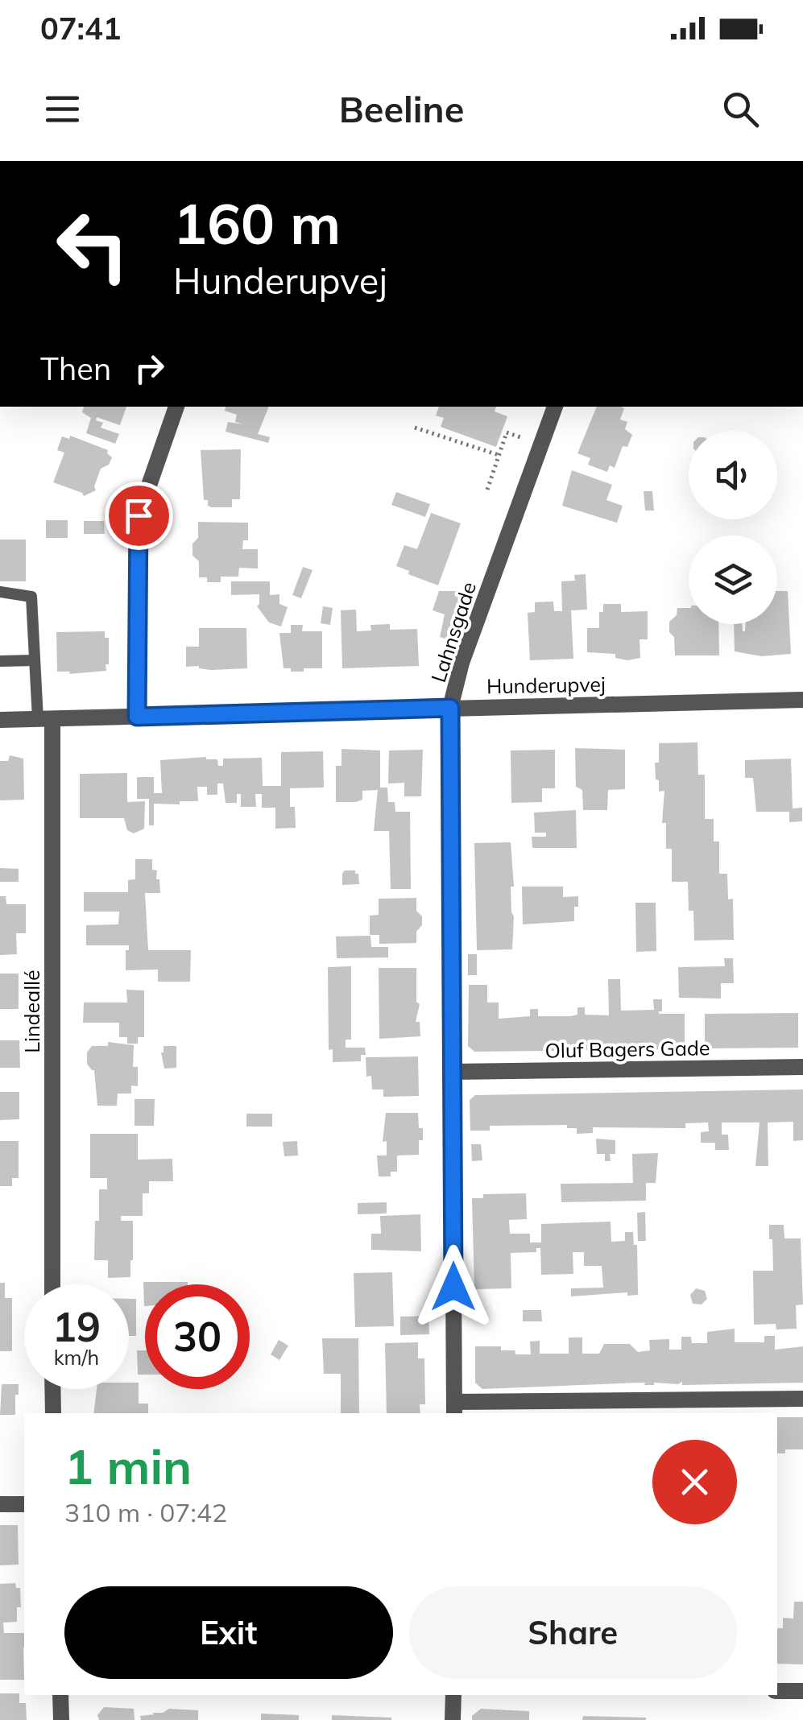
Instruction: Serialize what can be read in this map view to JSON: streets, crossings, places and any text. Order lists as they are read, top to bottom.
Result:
{
  "streets": {
    "street": [
      "Lahnsgade",
      "Hunderupvej",
      "Lindeallé",
      "Oluf Bagers Gade"
    ]
  },
  "crossings": [
    ["Lahnsgade", "Hunderupvej"],
    ["Lahnsgade", "Oluf Bagers Gade"],
    ["Hunderupvej", "Lindeallé"]
  ],
  "page": {
    "status": "07:41",
    "header": "Beeline",
    "turn": ["160 m", "Hunderupvej"],
    "then": "Then",
    "speed": "19 km/h",
    "limit": "30",
    "heading": ["1 min", "310 m · 07:42"],
    "buttons": ["Exit", "Share"]
  }
}
